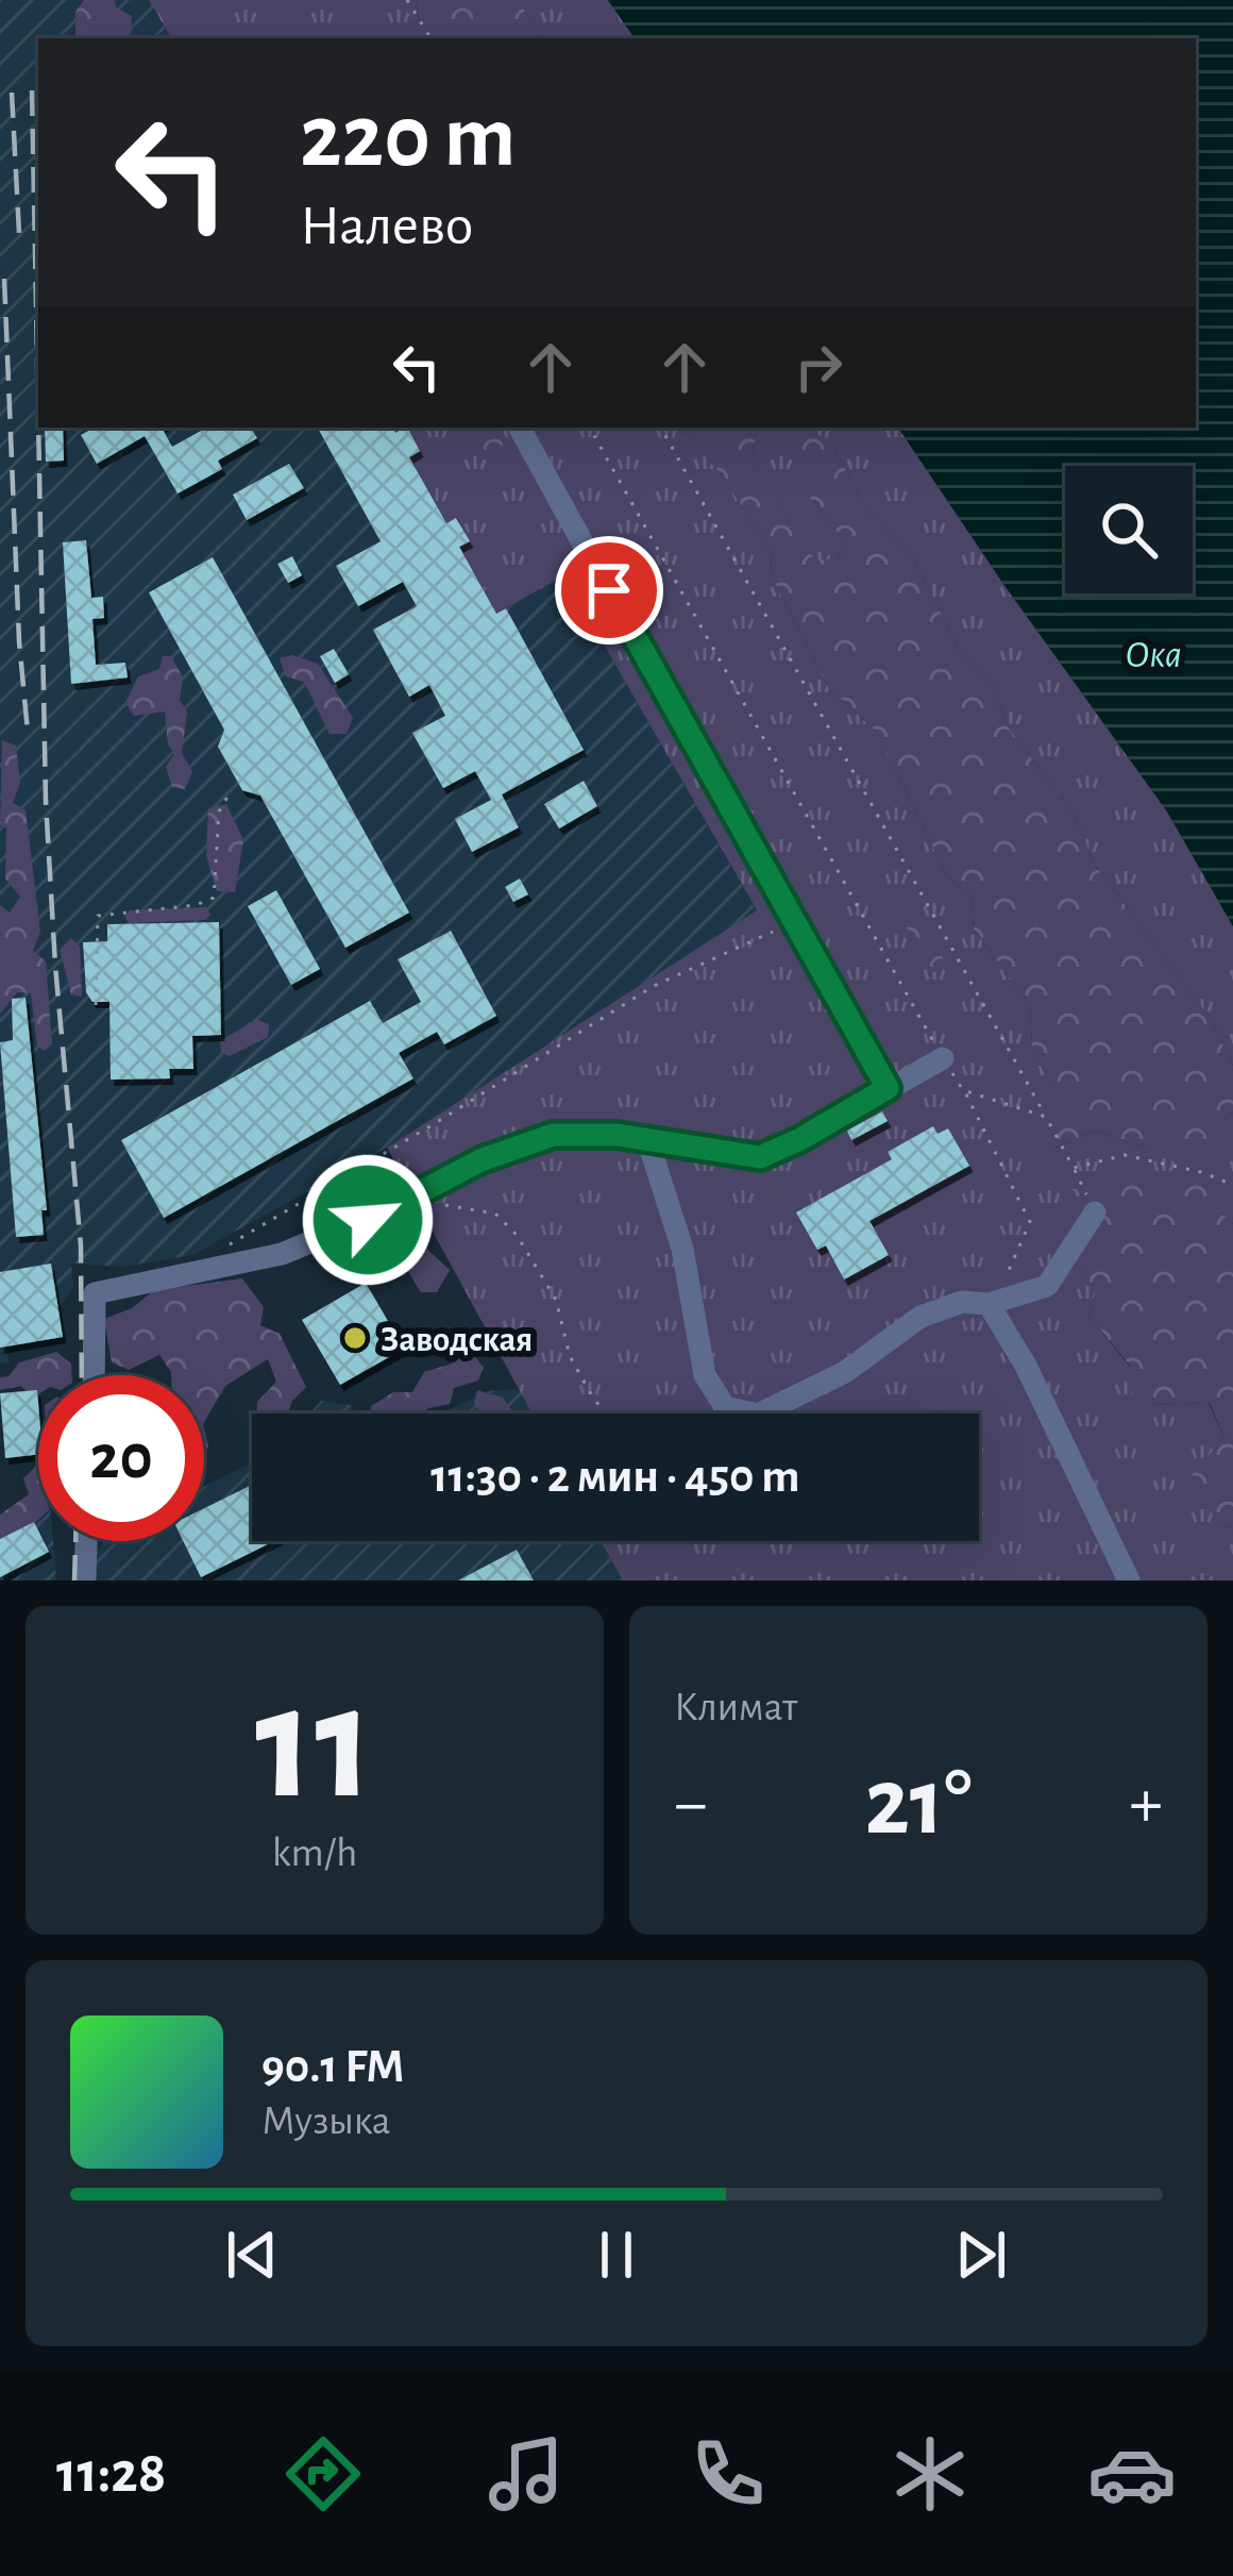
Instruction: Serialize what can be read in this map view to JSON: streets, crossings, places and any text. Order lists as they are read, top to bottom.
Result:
{
  "water": ["Ока"],
  "places": ["Заводская"],
  "page": {
    "turn": ["220 m", "Налево"],
    "limit": "20",
    "trip": "11:30 · 2 мин · 450 m",
    "tile": [
      ["11", "km/h"],
      "Климат"
    ],
    "heat": ["−", "21°", "+"],
    "song": ["90.1 FM", "Музыка"],
    "tabs": "11:28"
  }
}
